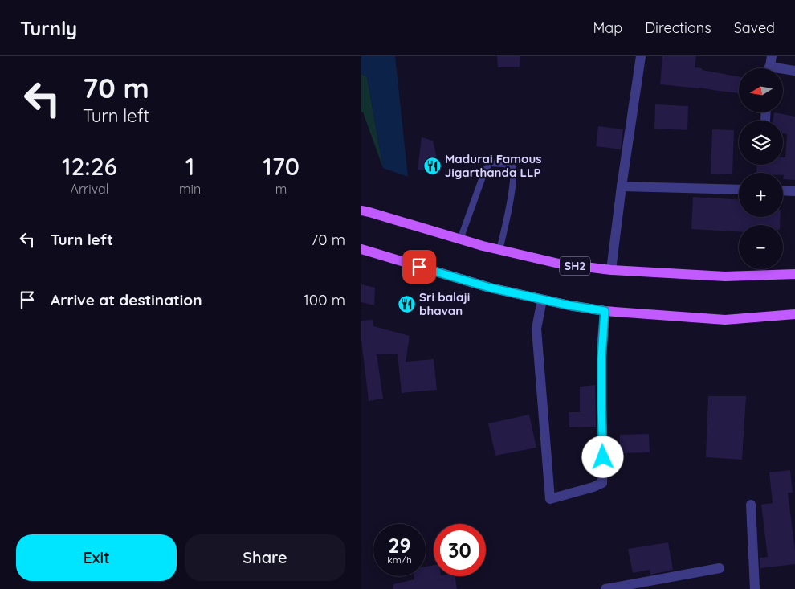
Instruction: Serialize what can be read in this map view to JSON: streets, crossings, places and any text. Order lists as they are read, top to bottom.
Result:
{
  "streets": {
    "main road": ["SH2"]
  },
  "places": {
    "restaurant": ["Madurai Famous Jigarthanda LLP", "Sri balaji bhavan"]
  },
  "north": "left",
  "page": {
    "header": "Turnly",
    "nav": ["Map", "Directions", "Saved"],
    "turn": ["70 m", "Turn left"],
    "map_buttons": ["+", "−"],
    "eta": [
      "12:26",
      "Arrival",
      "1",
      "min",
      "170",
      "m"
    ],
    "list": [
      {
        "name": "Turn left",
        "value": "70 m"
      },
      {
        "name": "Arrive at destination",
        "value": "100 m"
      }
    ],
    "speed": "29 km/h",
    "limit": "30",
    "buttons": ["Exit", "Share"]
  }
}
